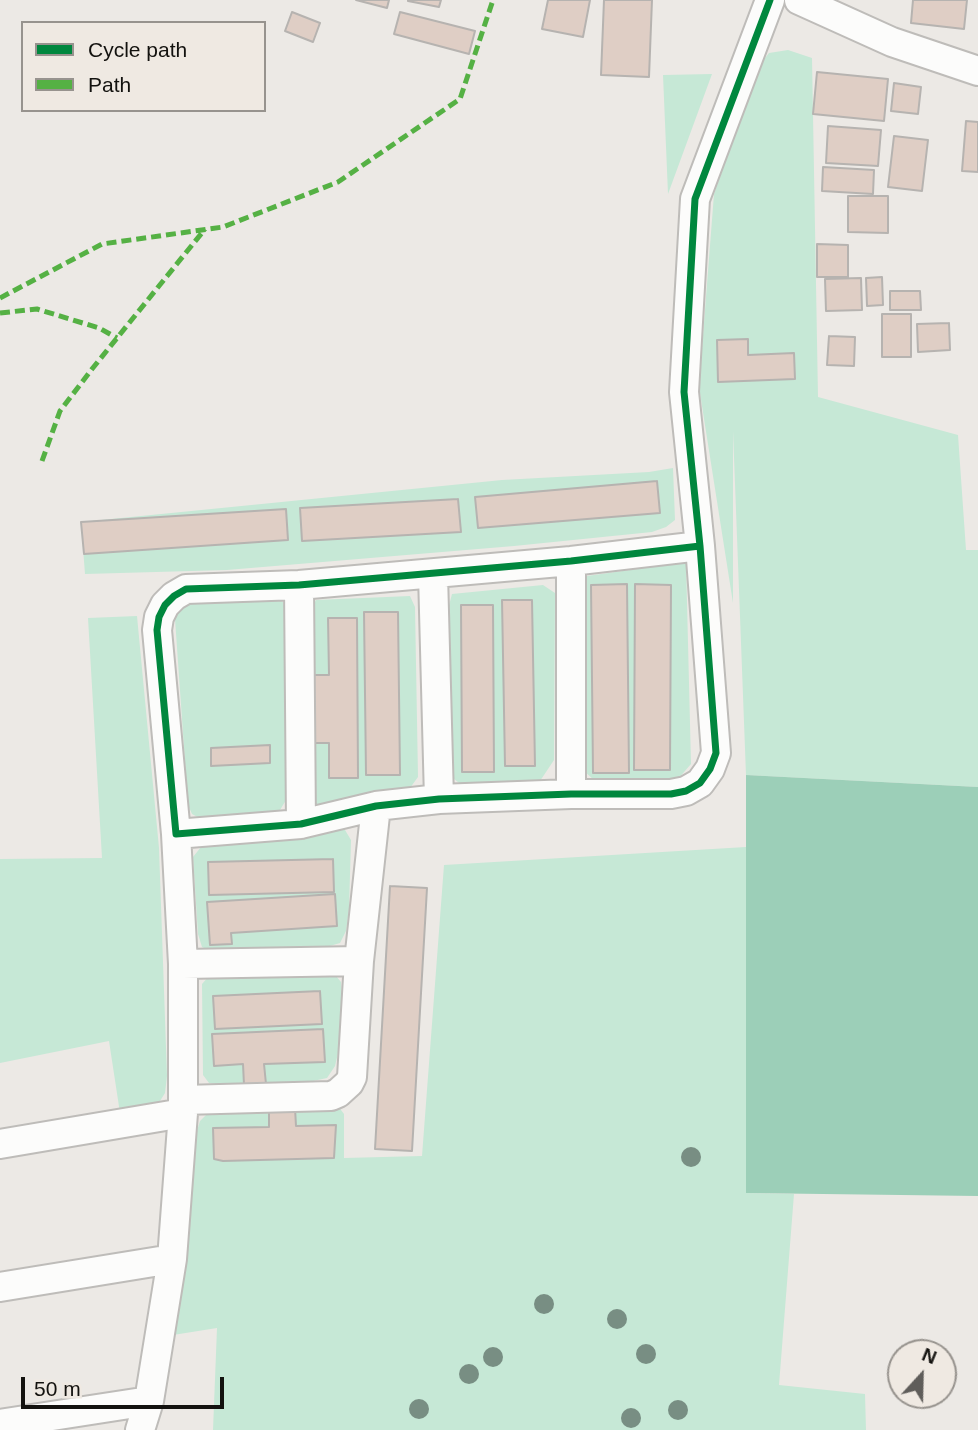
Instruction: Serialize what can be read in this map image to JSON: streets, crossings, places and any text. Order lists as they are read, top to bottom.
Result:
{
  "legend": ["Cycle path", "Path"],
  "scale_bar": "50 m",
  "north": "top"
}
